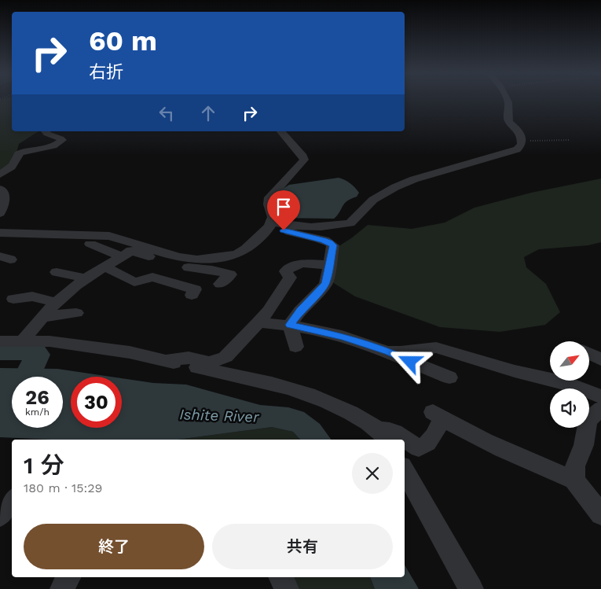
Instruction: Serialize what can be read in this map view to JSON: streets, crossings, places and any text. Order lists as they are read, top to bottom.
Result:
{
  "water": ["Ishite River"],
  "north": "top right",
  "page": {
    "turn": ["60 m", "右折"],
    "speed": "26 km/h",
    "limit": "30",
    "heading": ["1 分", "180 m · 15:29"],
    "buttons": ["終了", "共有"]
  }
}
